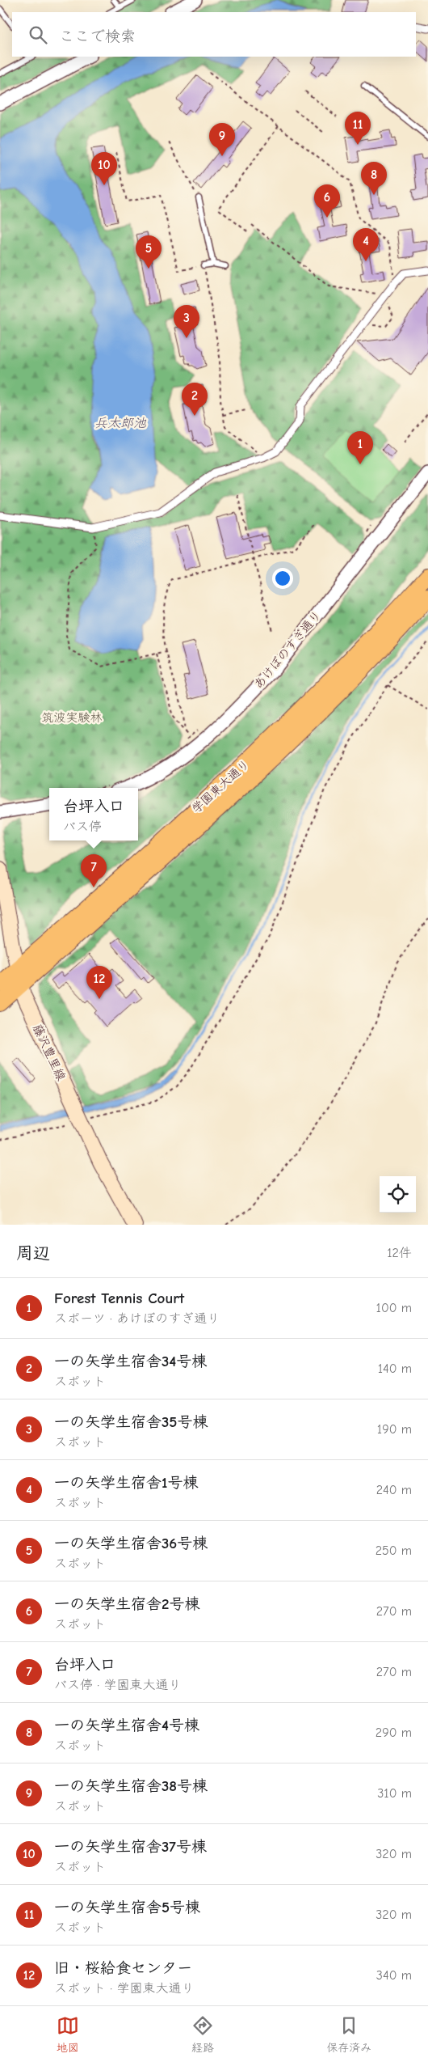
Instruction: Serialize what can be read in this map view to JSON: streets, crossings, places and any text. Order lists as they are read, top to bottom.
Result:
{
  "streets": {
    "main road": ["学園東大通り", "藤沢豊里線"],
    "street": ["あけぼのすぎ通り"]
  },
  "crossings": [
    ["学園東大通り", "藤沢豊里線"]
  ],
  "water": ["兵太郎池"],
  "parks": ["筑波実験林"],
  "page": {
    "search": "ここで検索",
    "pins": [
      "11",
      "9",
      "10",
      "8",
      "6",
      "4",
      "5",
      "3",
      "2",
      "1",
      "7",
      "12"
    ],
    "popup": ["台坪入口", "バス停"],
    "heading": ["周辺", "12件"],
    "list": [
      {
        "mark": "1",
        "name": "Forest Tennis Court",
        "note": "スポーツ · あけぼのすぎ通り",
        "value": "100 m"
      },
      {
        "mark": "2",
        "name": "一の矢学生宿舎34号棟",
        "note": "スポット",
        "value": "140 m"
      },
      {
        "mark": "3",
        "name": "一の矢学生宿舎35号棟",
        "note": "スポット",
        "value": "190 m"
      },
      {
        "mark": "4",
        "name": "一の矢学生宿舎1号棟",
        "note": "スポット",
        "value": "240 m"
      },
      {
        "mark": "5",
        "name": "一の矢学生宿舎36号棟",
        "note": "スポット",
        "value": "250 m"
      },
      {
        "mark": "6",
        "name": "一の矢学生宿舎2号棟",
        "note": "スポット",
        "value": "270 m"
      },
      {
        "mark": "7",
        "name": "台坪入口",
        "note": "バス停 · 学園東大通り",
        "value": "270 m"
      },
      {
        "mark": "8",
        "name": "一の矢学生宿舎4号棟",
        "note": "スポット",
        "value": "290 m"
      },
      {
        "mark": "9",
        "name": "一の矢学生宿舎38号棟",
        "note": "スポット",
        "value": "310 m"
      },
      {
        "mark": "10",
        "name": "一の矢学生宿舎37号棟",
        "note": "スポット",
        "value": "320 m"
      },
      {
        "mark": "11",
        "name": "一の矢学生宿舎5号棟",
        "note": "スポット",
        "value": "320 m"
      },
      {
        "mark": "12",
        "name": "旧・桜給食センター",
        "note": "スポット · 学園東大通り",
        "value": "340 m"
      }
    ],
    "nav": ["地図", "経路", "保存済み"]
  }
}
